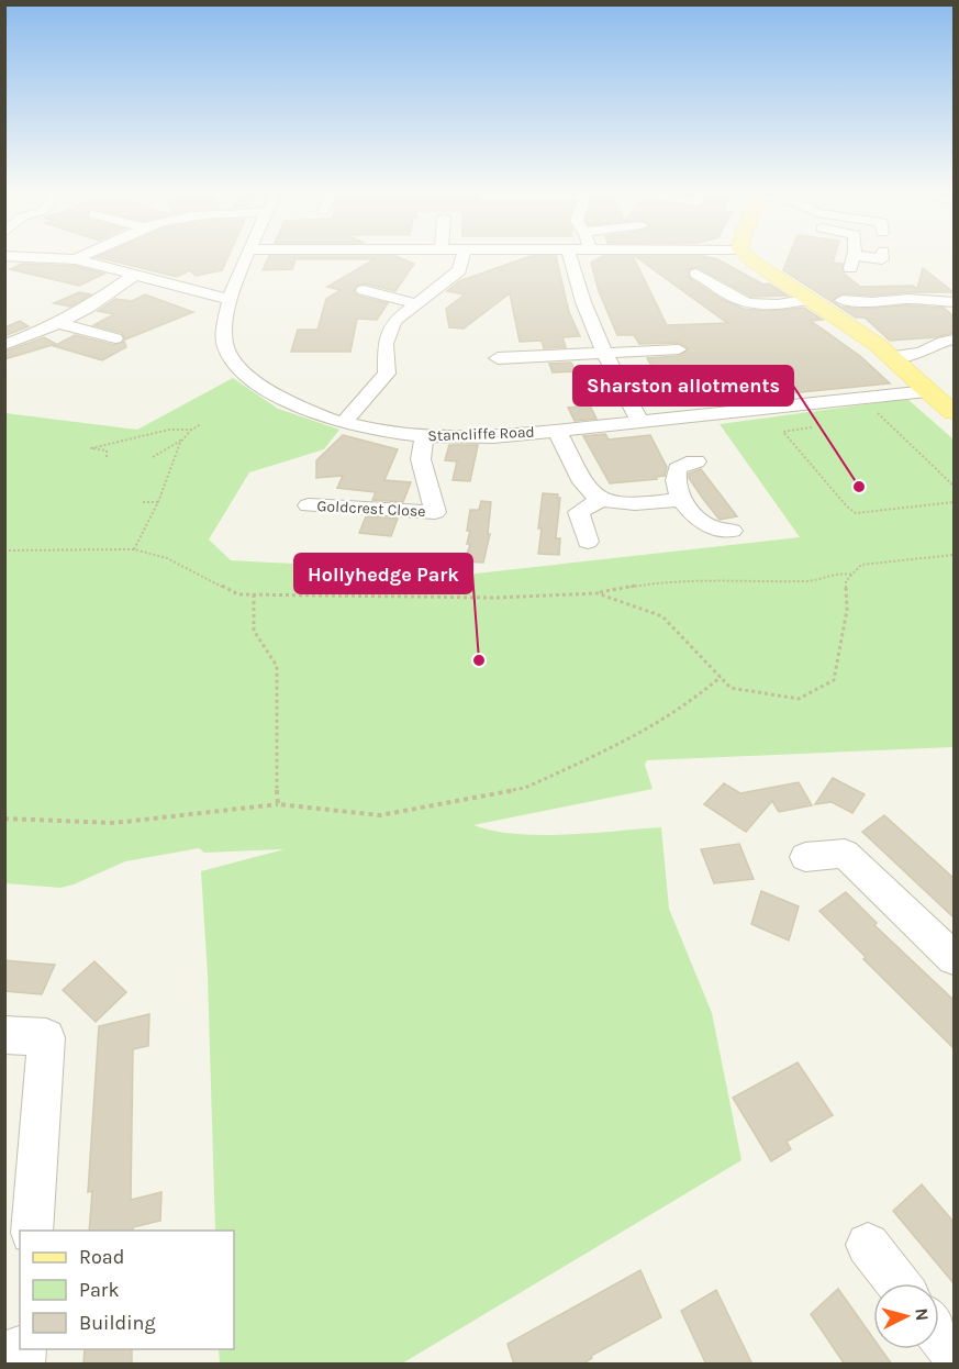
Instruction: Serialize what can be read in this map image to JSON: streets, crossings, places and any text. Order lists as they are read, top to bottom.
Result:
{
  "streets": {
    "street": ["Stancliffe Road", "Goldcrest Close"]
  },
  "crossings": [
    ["Stancliffe Road", "Goldcrest Close"]
  ],
  "places": ["Sharston allotments", "Hollyhedge Park"],
  "legend": ["Road", "Park", "Building"],
  "north": "right"
}
